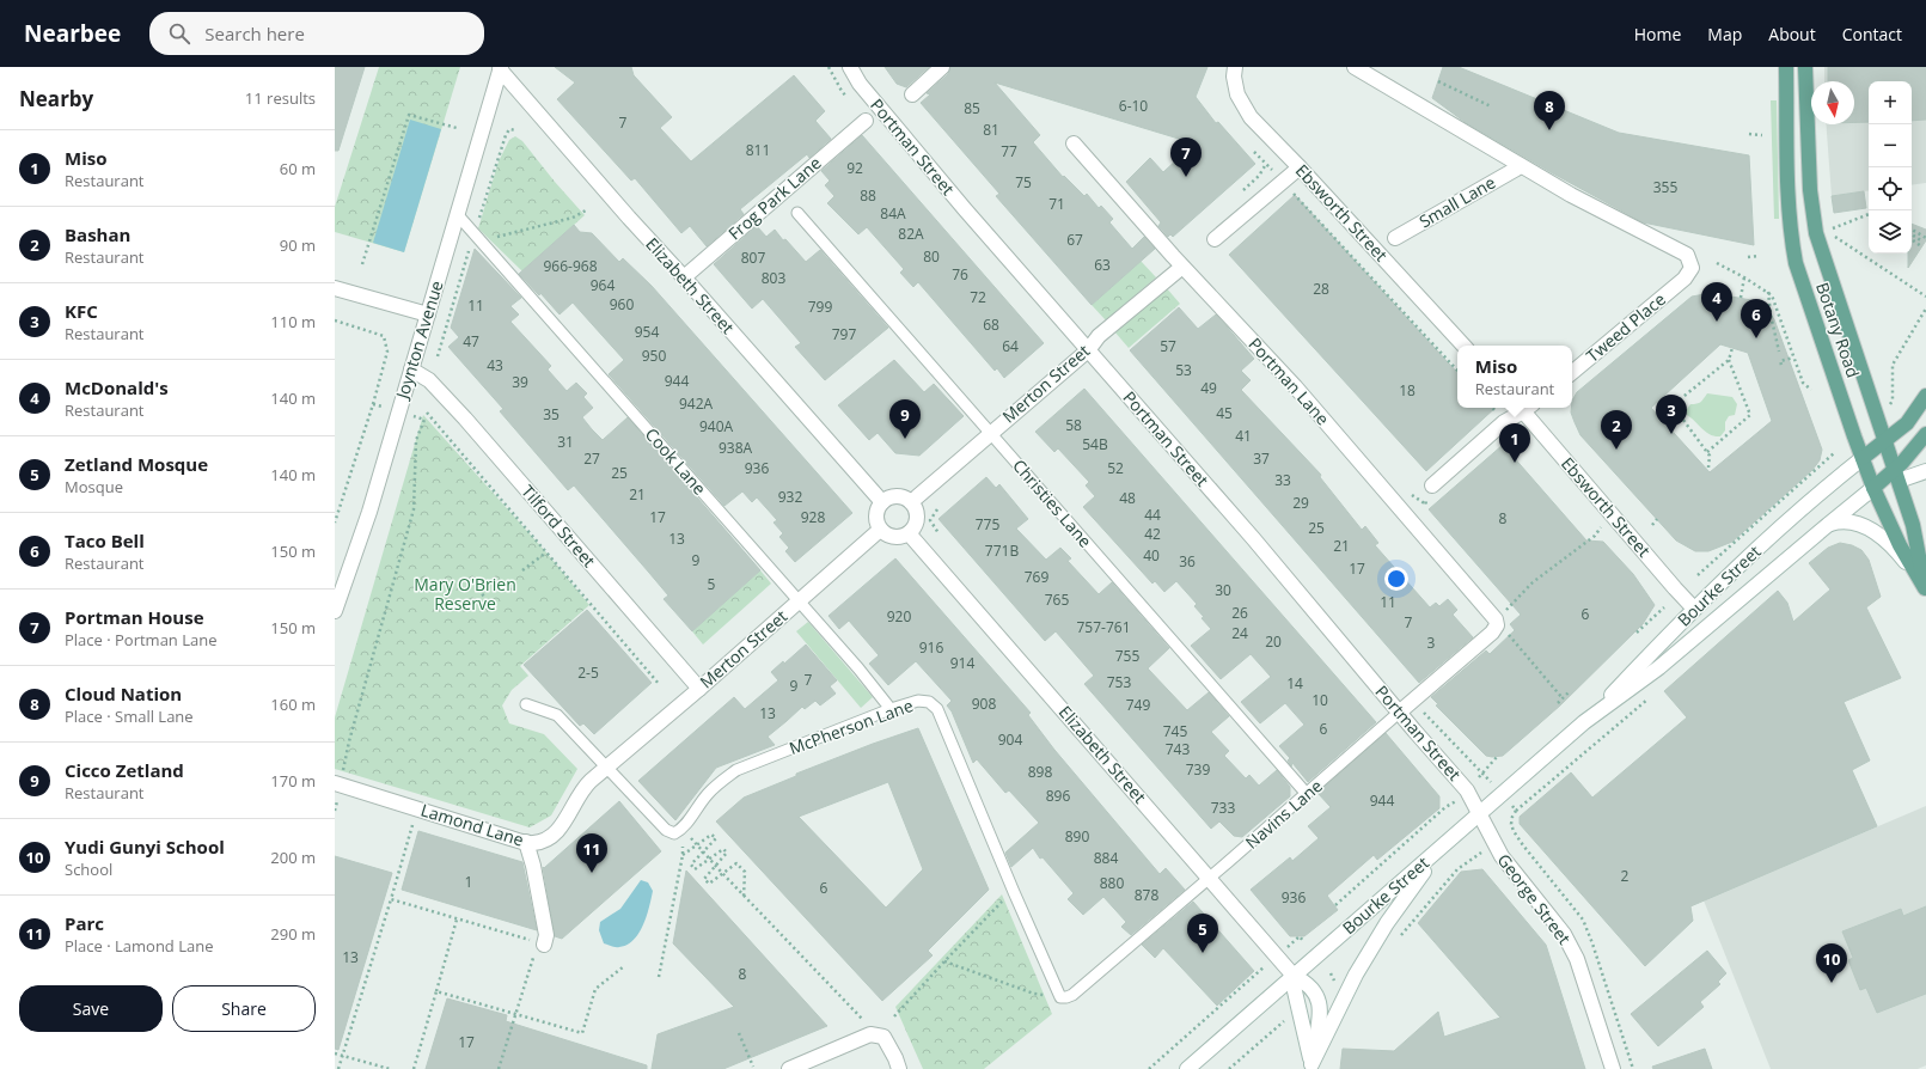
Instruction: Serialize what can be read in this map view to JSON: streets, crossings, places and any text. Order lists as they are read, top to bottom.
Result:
{
  "streets": {
    "main road": ["Botany Road"],
    "street": [
      "Portman Street",
      "Frog Park Lane",
      "Small Lane",
      "Ebsworth Street",
      "Elizabeth Street",
      "Tweed Place",
      "Joynton Avenue",
      "Portman Lane",
      "Merton Street",
      "Tilford Street",
      "Bourke Street",
      "Navins Lane",
      "Lamond Lane",
      "George Street"
    ],
    "lane": ["Cook Lane", "Christies Lane", "McPherson Lane"]
  },
  "crossings": [
    ["Portman Street", "Merton Street"],
    ["Portman Street", "Bourke Street"],
    ["Portman Street", "Navins Lane"],
    ["Portman Street", "George Street"],
    ["Frog Park Lane", "Elizabeth Street"],
    ["Small Lane", "Tweed Place"],
    ["Ebsworth Street", "Bourke Street"],
    ["Elizabeth Street", "Joynton Avenue"],
    ["Elizabeth Street", "Merton Street"],
    ["Elizabeth Street", "Bourke Street"],
    ["Elizabeth Street", "Navins Lane"],
    ["Botany Road", "Bourke Street"],
    ["Joynton Avenue", "Cook Lane"],
    ["Joynton Avenue", "Tilford Street"],
    ["Portman Lane", "Merton Street"],
    ["Portman Lane", "Navins Lane"],
    ["Merton Street", "Cook Lane"],
    ["Merton Street", "Christies Lane"],
    ["Merton Street", "Tilford Street"],
    ["Merton Street", "Lamond Lane"],
    ["Cook Lane", "McPherson Lane"],
    ["Christies Lane", "Navins Lane"],
    ["Bourke Street", "George Street"],
    ["McPherson Lane", "Navins Lane"]
  ],
  "parks": ["Mary O'Brien Reserve"],
  "house_numbers": [
    "6-10",
    "85",
    "7",
    "81",
    "811",
    "77",
    "92",
    "75",
    "355",
    "88",
    "71",
    "84A",
    "82A",
    "67",
    "80",
    "807",
    "63",
    "966-968",
    "76",
    "803",
    "964",
    "28",
    "72",
    "960",
    "11",
    "799",
    "68",
    "954",
    "797",
    "47",
    "64",
    "57",
    "950",
    "43",
    "53",
    "944",
    "39",
    "49",
    "18",
    "942A",
    "45",
    "35",
    "58",
    "940A",
    "41",
    "31",
    "54B",
    "938A",
    "27",
    "37",
    "936",
    "52",
    "25",
    "33",
    "21",
    "932",
    "48",
    "29",
    "44",
    "17",
    "928",
    "8",
    "775",
    "25",
    "42",
    "13",
    "21",
    "771B",
    "40",
    "9",
    "36",
    "17",
    "769",
    "5",
    "30",
    "765",
    "11",
    "26",
    "6",
    "920",
    "7",
    "757-761",
    "24",
    "20",
    "3",
    "916",
    "755",
    "914",
    "2-5",
    "7",
    "753",
    "14",
    "9",
    "10",
    "908",
    "749",
    "13",
    "6",
    "745",
    "904",
    "743",
    "739",
    "898",
    "896",
    "944",
    "733",
    "890",
    "884",
    "2",
    "1",
    "880",
    "6",
    "878",
    "936",
    "13",
    "8",
    "17"
  ],
  "north": "bottom",
  "page": {
    "header": "Nearbee",
    "search": "Search here",
    "nav": [
      "Home",
      "Map",
      "About",
      "Contact"
    ],
    "heading": ["Nearby", "11 results"],
    "map_buttons": ["+", "−"],
    "pins": [
      "8",
      "7",
      "4",
      "6",
      "3",
      "9",
      "2",
      "1",
      "11",
      "5",
      "10"
    ],
    "list": [
      {
        "mark": "1",
        "name": "Miso",
        "note": "Restaurant",
        "value": "60 m"
      },
      {
        "mark": "2",
        "name": "Bashan",
        "note": "Restaurant",
        "value": "90 m"
      },
      {
        "mark": "3",
        "name": "KFC",
        "note": "Restaurant",
        "value": "110 m"
      },
      {
        "mark": "4",
        "name": "McDonald's",
        "note": "Restaurant",
        "value": "140 m"
      },
      {
        "mark": "5",
        "name": "Zetland Mosque",
        "note": "Mosque",
        "value": "140 m"
      },
      {
        "mark": "6",
        "name": "Taco Bell",
        "note": "Restaurant",
        "value": "150 m"
      },
      {
        "mark": "7",
        "name": "Portman House",
        "note": "Place · Portman Lane",
        "value": "150 m"
      },
      {
        "mark": "8",
        "name": "Cloud Nation",
        "note": "Place · Small Lane",
        "value": "160 m"
      },
      {
        "mark": "9",
        "name": "Cicco Zetland",
        "note": "Restaurant",
        "value": "170 m"
      },
      {
        "mark": "10",
        "name": "Yudi Gunyi School",
        "note": "School",
        "value": "200 m"
      },
      {
        "mark": "11",
        "name": "Parc",
        "note": "Place · Lamond Lane",
        "value": "290 m"
      }
    ],
    "popup": ["Miso", "Restaurant"],
    "buttons": ["Save", "Share"]
  }
}
